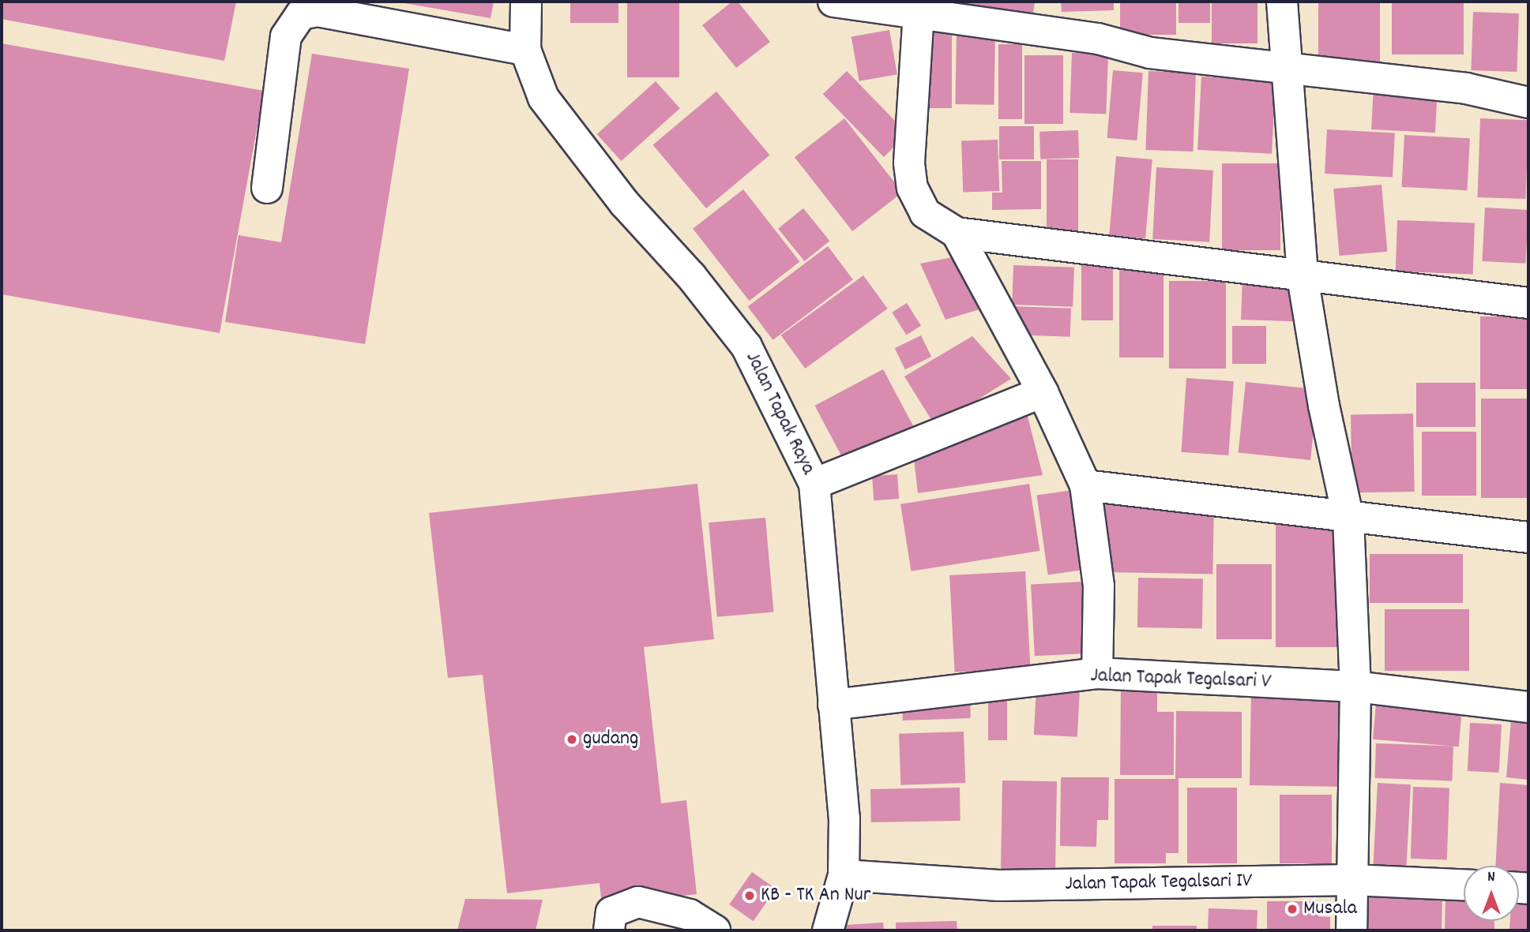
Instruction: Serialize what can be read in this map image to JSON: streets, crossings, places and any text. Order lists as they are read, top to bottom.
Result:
{
  "streets": {
    "street": ["Jalan Tapak Raya", "Jalan Tapak Tegalsari V", "Jalan Tapak Tegalsari IV"]
  },
  "crossings": [
    ["Jalan Tapak Raya", "Jalan Tapak Tegalsari V"],
    ["Jalan Tapak Raya", "Jalan Tapak Tegalsari IV"]
  ],
  "places": ["gudang", "KB - TK An Nur", "Musala"],
  "north": "top"
}
